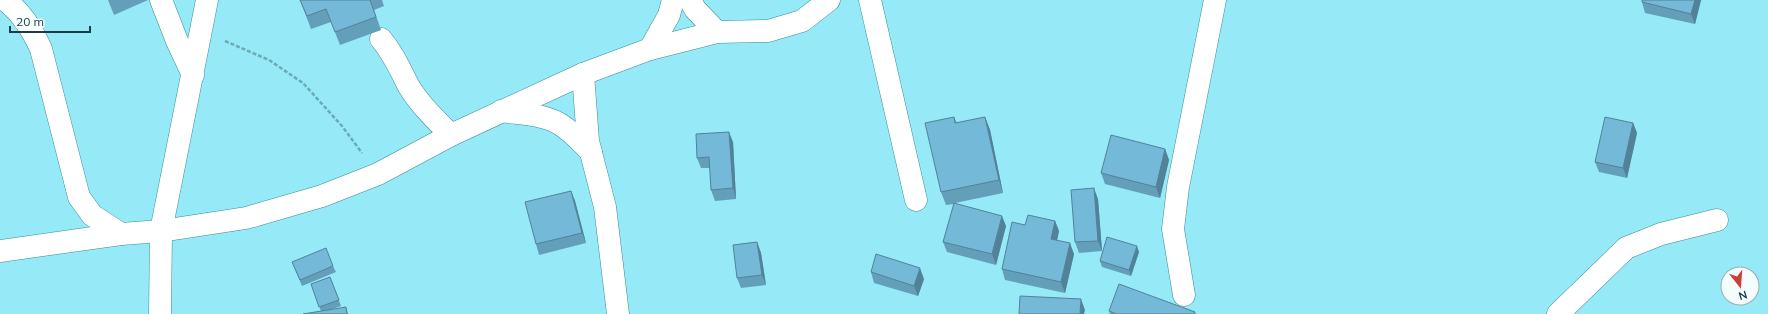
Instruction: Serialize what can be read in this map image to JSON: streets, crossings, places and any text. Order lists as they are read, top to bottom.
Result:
{
  "scale_bar": "20 m",
  "north": "bottom"
}
